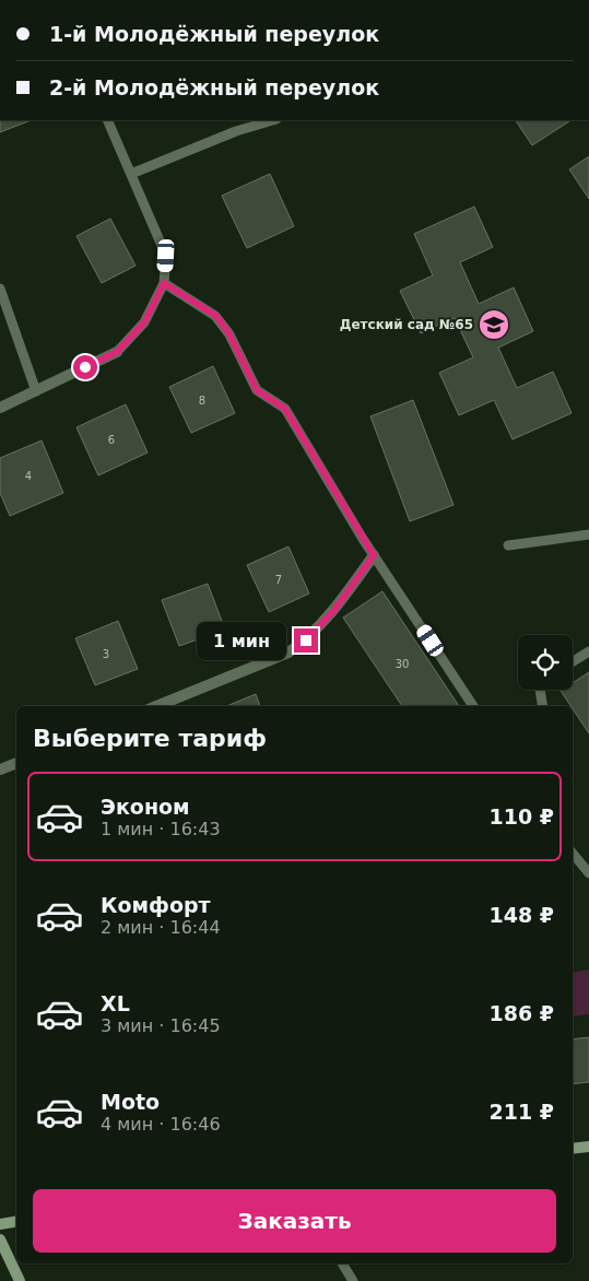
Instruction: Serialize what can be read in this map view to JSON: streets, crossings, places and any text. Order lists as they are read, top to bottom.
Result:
{
  "places": {
    "school or university": ["Детский сад №65"]
  },
  "house_numbers": [
    "8",
    "6",
    "4",
    "7",
    "3",
    "30"
  ],
  "page": {
    "banner": ["1-й Молодёжный переулок", "2-й Молодёжный переулок"],
    "bubble": "1 мин",
    "heading": "Выберите тариф",
    "list": [
      {
        "name": "Эконом",
        "note": "1 мин · 16:43",
        "value": "110 ₽"
      },
      {
        "name": "Комфорт",
        "note": "2 мин · 16:44",
        "value": "148 ₽"
      },
      {
        "name": "XL",
        "note": "3 мин · 16:45",
        "value": "186 ₽"
      },
      {
        "name": "Moto",
        "note": "4 мин · 16:46",
        "value": "211 ₽"
      }
    ],
    "buttons": "Заказать"
  }
}
